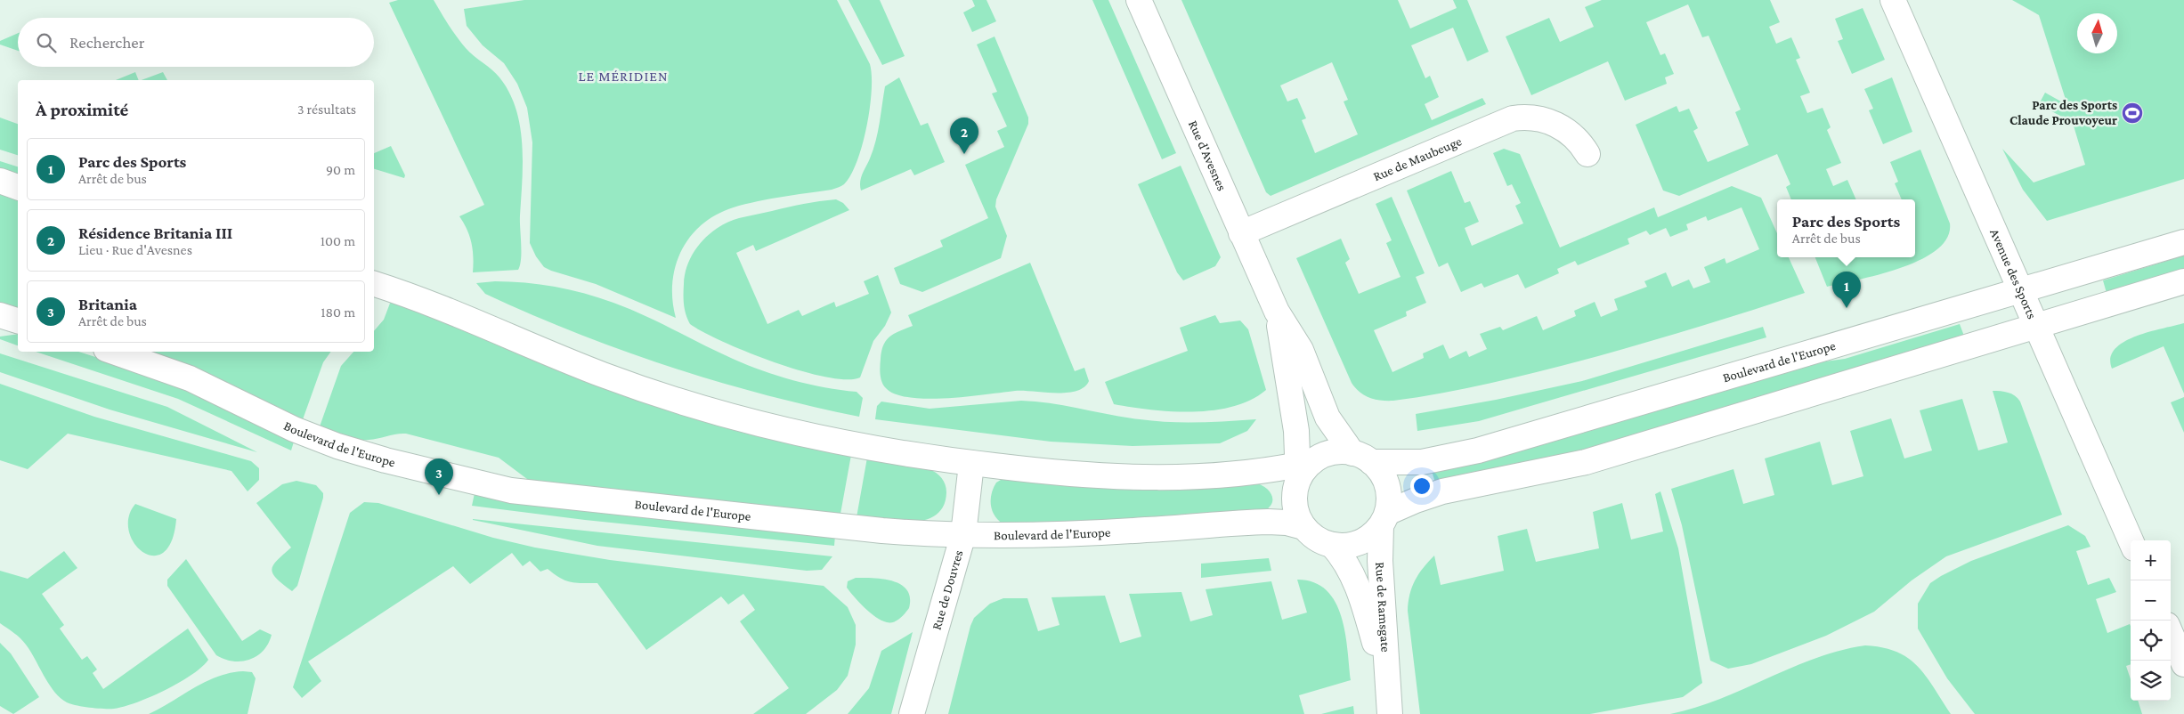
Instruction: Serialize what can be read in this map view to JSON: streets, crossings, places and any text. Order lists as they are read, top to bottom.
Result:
{
  "streets": {
    "street": [
      "Rue d'Avesnes",
      "Rue de Maubeuge",
      "Avenue des Sports",
      "Boulevard de l'Europe",
      "Rue de Douvres",
      "Rue de Ramsgate"
    ]
  },
  "crossings": [
    ["Rue d'Avesnes", "Rue de Maubeuge"],
    ["Rue d'Avesnes", "Boulevard de l'Europe"],
    ["Rue d'Avesnes", "Rue de Ramsgate"],
    ["Avenue des Sports", "Boulevard de l'Europe"],
    ["Boulevard de l'Europe", "Rue de Douvres"],
    ["Boulevard de l'Europe", "Rue de Ramsgate"]
  ],
  "districts": ["LE MÉRIDIEN"],
  "places": {
    "sports": ["Parc des Sports Claude Prouvoyeur"]
  },
  "north": "top",
  "page": {
    "search": "Rechercher",
    "heading": ["À proximité", "3 résultats"],
    "pins": ["2", "1", "3"],
    "list": [
      {
        "mark": "1",
        "name": "Parc des Sports",
        "note": "Arrêt de bus",
        "value": "90 m"
      },
      {
        "mark": "2",
        "name": "Résidence Britania III",
        "note": "Lieu · Rue d'Avesnes",
        "value": "100 m"
      },
      {
        "mark": "3",
        "name": "Britania",
        "note": "Arrêt de bus",
        "value": "180 m"
      }
    ],
    "popup": ["Parc des Sports", "Arrêt de bus"],
    "map_buttons": ["+", "−"]
  }
}
